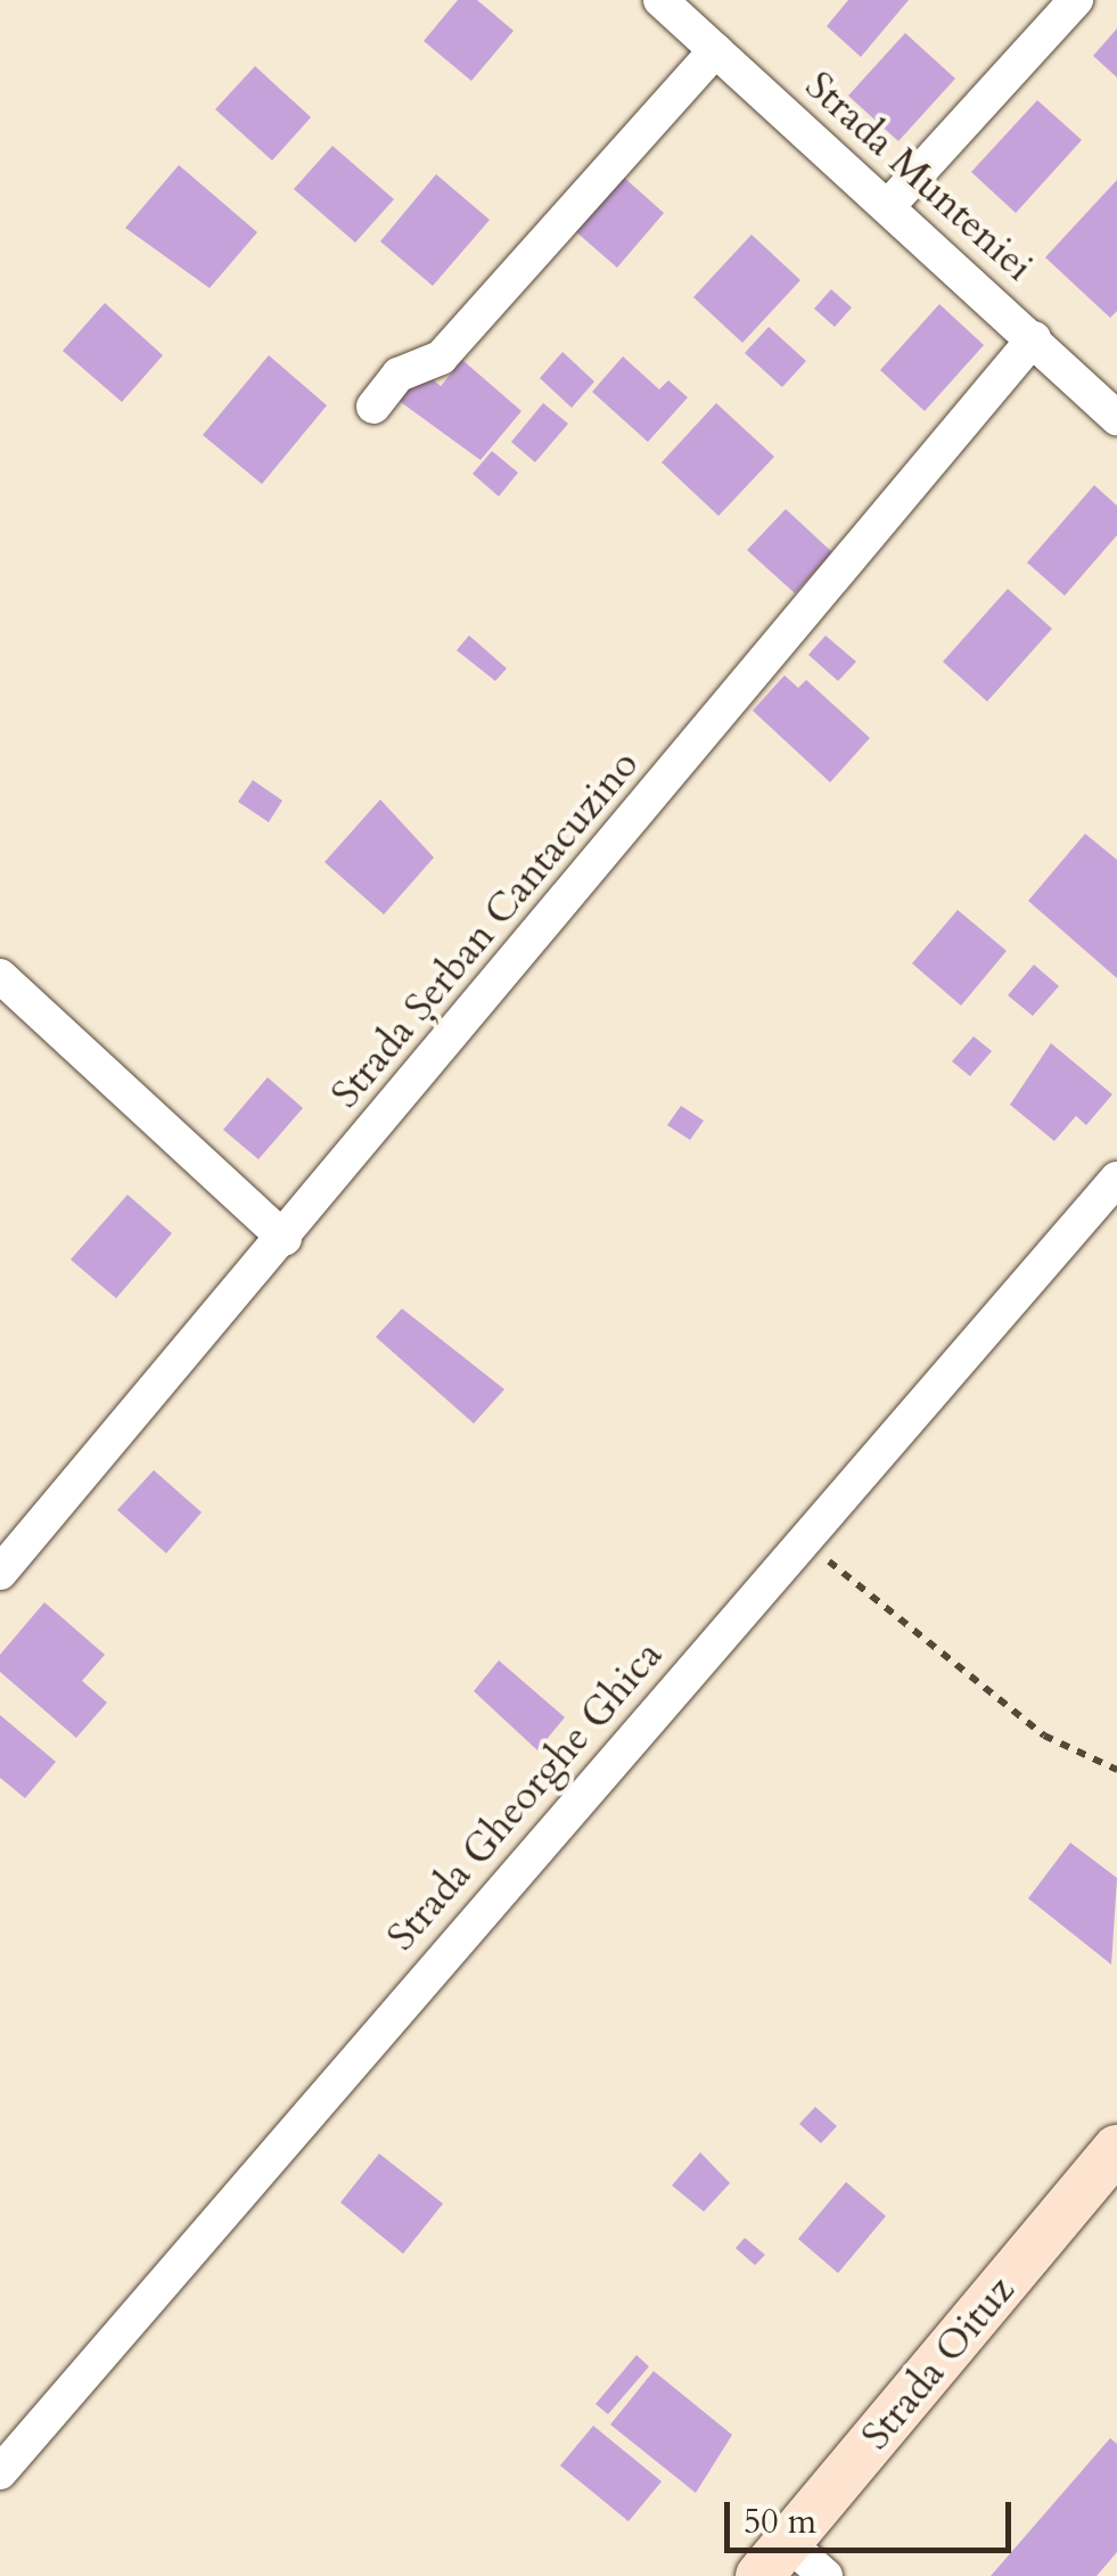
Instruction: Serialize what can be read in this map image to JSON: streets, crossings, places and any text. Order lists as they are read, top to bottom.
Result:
{
  "streets": {
    "main road": ["Strada Oituz"],
    "street": ["Strada Munteniei", "Strada Șerban Cantacuzino", "Strada Gheorghe Ghica"]
  },
  "crossings": [
    ["Strada Munteniei", "Strada Șerban Cantacuzino"]
  ],
  "scale_bar": "50 m"
}
